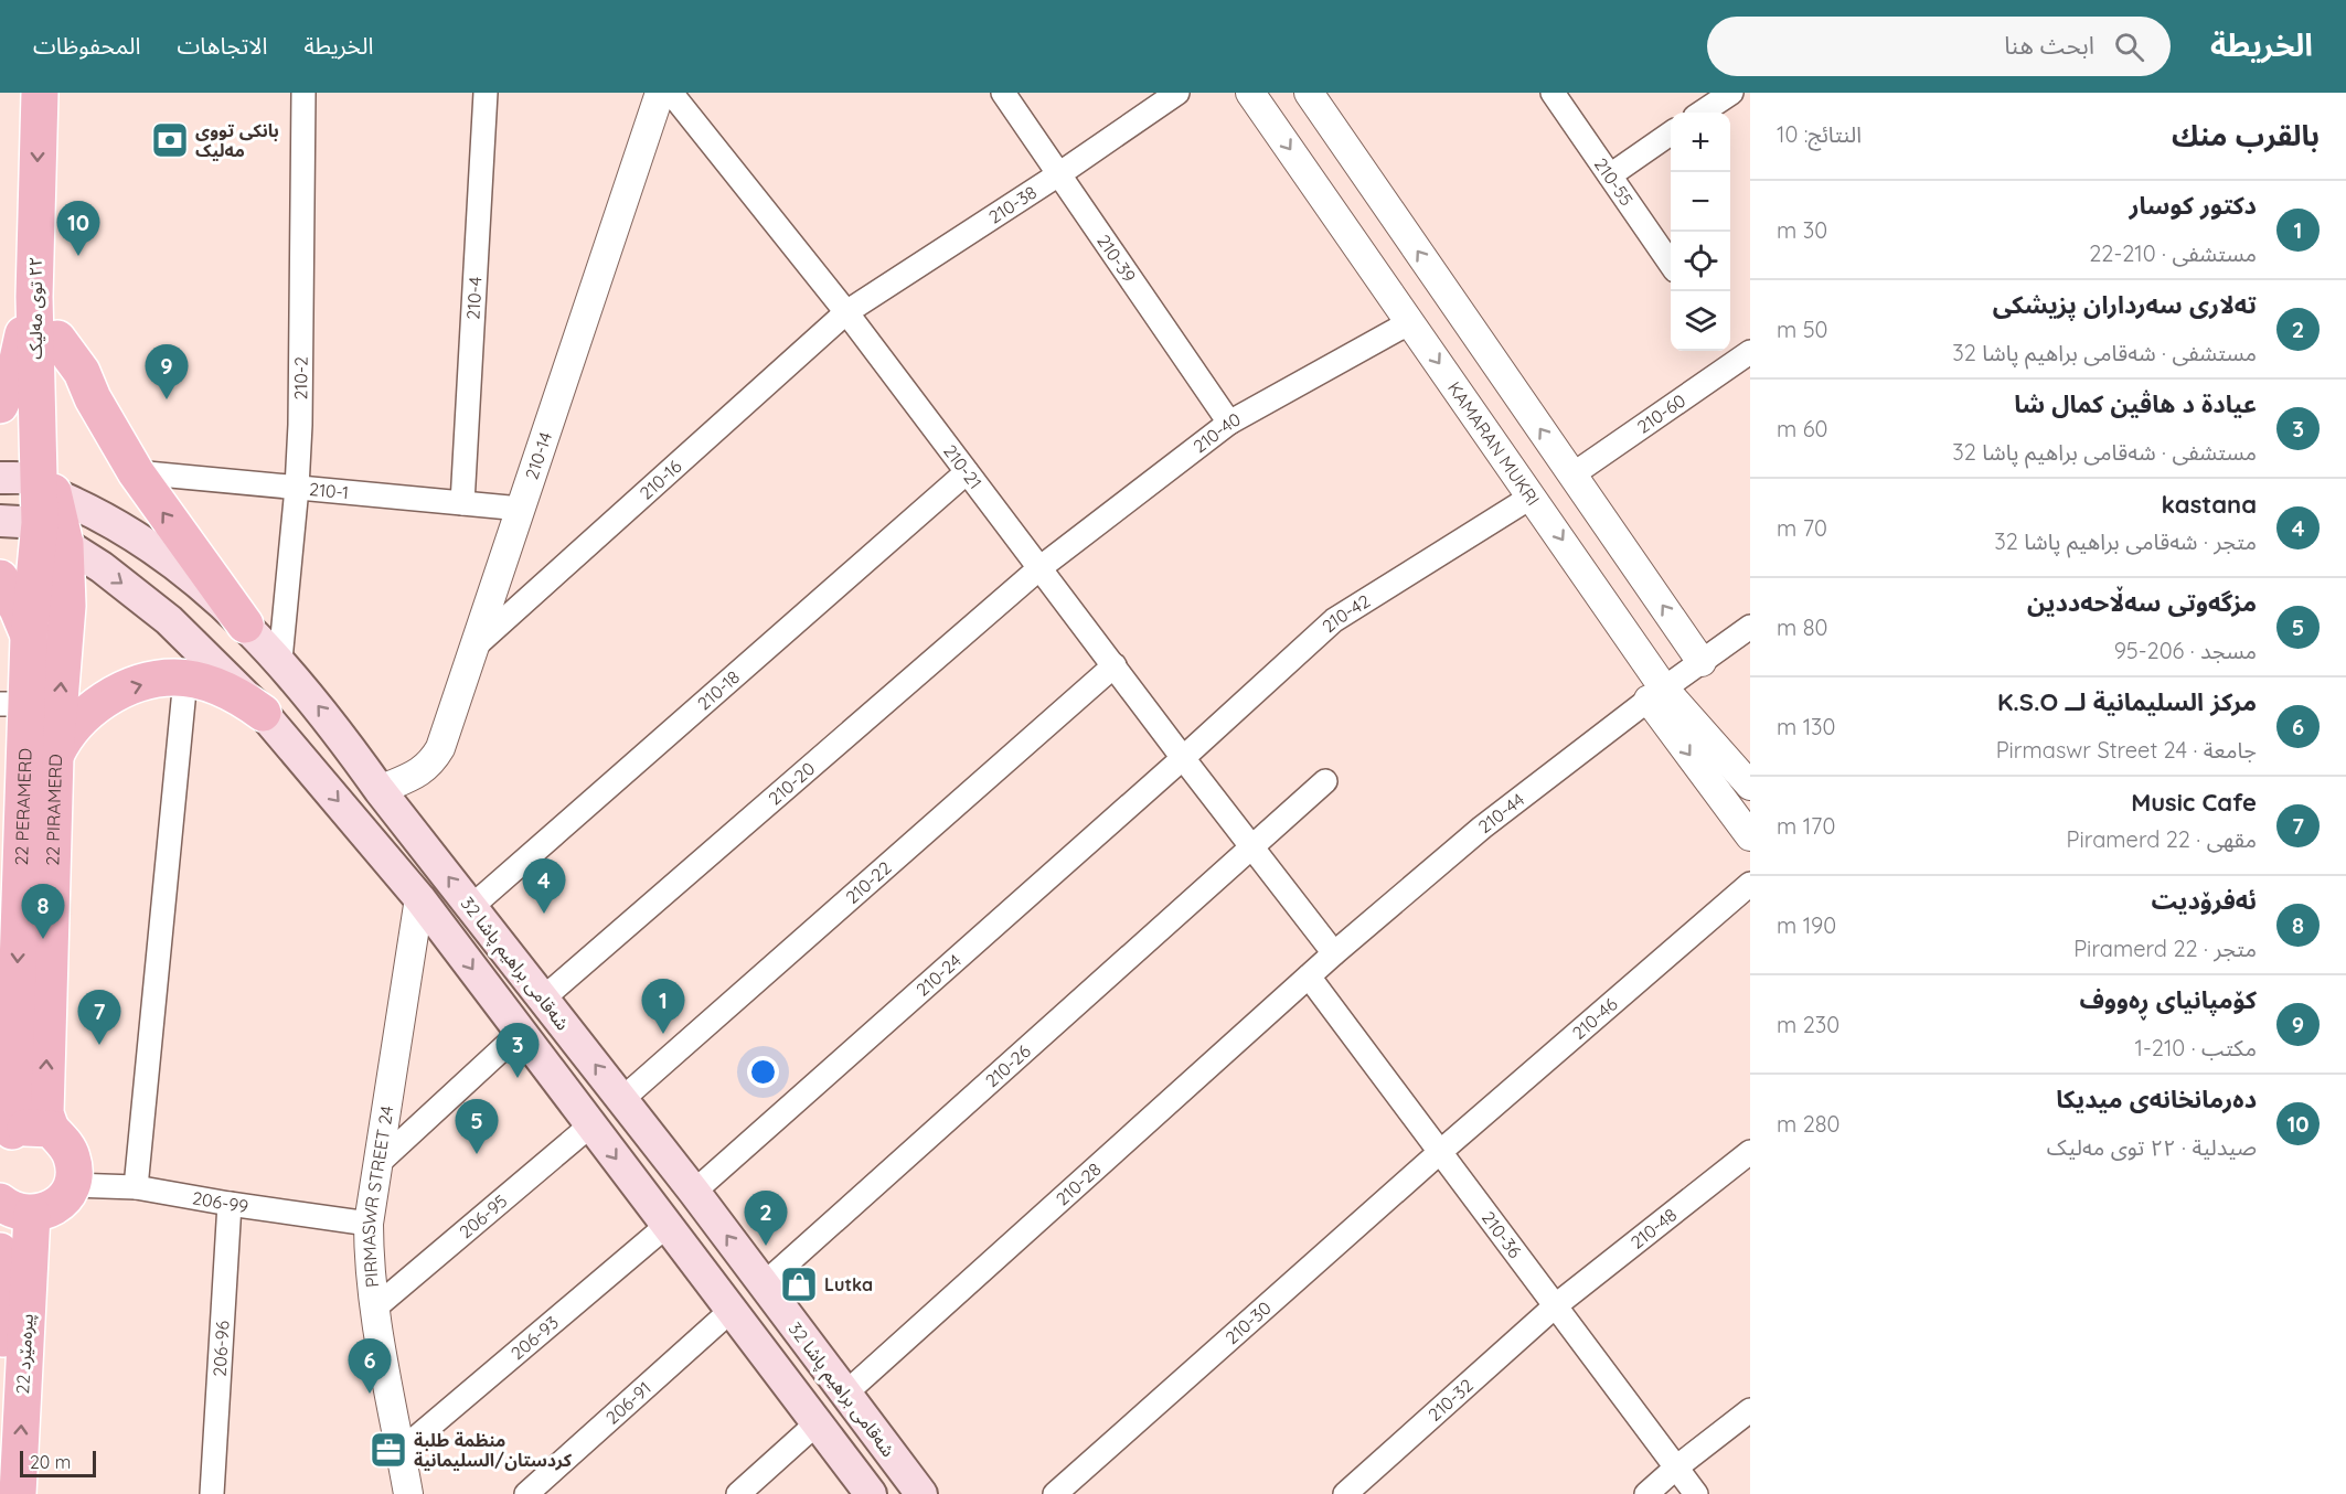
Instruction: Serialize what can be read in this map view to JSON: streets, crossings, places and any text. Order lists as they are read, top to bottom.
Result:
{
  "streets": {
    "main road": [
      "٢٢ توی مەلیک",
      "22 PERAMERD",
      "22 PIRAMERD",
      "شەقامی براهیم پاشا 32",
      "22 پیرەمێرد"
    ],
    "street": [
      "210-55",
      "210-38",
      "210-39",
      "210-4",
      "210-2",
      "210-60",
      "210-40",
      "KAMARAN MUKRI",
      "210-14",
      "210-21",
      "210-16",
      "210-1",
      "210-42",
      "210-18",
      "210-20",
      "210-44",
      "210-22",
      "210-24",
      "210-46",
      "210-26",
      "210-28",
      "PIRMASWR STREET 24",
      "206-99",
      "206-95",
      "210-48",
      "210-36",
      "210-30",
      "206-93",
      "206-96",
      "210-32",
      "206-91"
    ]
  },
  "crossings": [
    ["210-38", "210-39"],
    ["210-38", "210-21"],
    ["210-38", "210-16"],
    ["210-39", "210-40"],
    ["210-4", "210-1"],
    ["٢٢ توی مەلیک", "22 PERAMERD"],
    ["٢٢ توی مەلیک", "22 PIRAMERD"],
    ["٢٢ توی مەلیک", "شەقامی براهیم پاشا 32"],
    ["210-2", "210-1"],
    ["210-2", "شەقامی براهیم پاشا 32"],
    ["210-40", "KAMARAN MUKRI"],
    ["210-40", "210-21"],
    ["210-40", "210-20"],
    ["KAMARAN MUKRI", "210-42"],
    ["KAMARAN MUKRI", "210-44"],
    ["210-14", "210-16"],
    ["210-14", "210-1"],
    ["210-14", "شەقامی براهیم پاشا 32"],
    ["210-21", "210-16"],
    ["210-21", "210-42"],
    ["210-21", "210-18"],
    ["210-21", "210-20"],
    ["210-21", "210-44"],
    ["210-21", "210-22"],
    ["210-21", "210-24"],
    ["210-21", "210-26"],
    ["210-42", "210-24"],
    ["210-18", "شەقامی براهیم پاشا 32"],
    ["210-20", "شەقامی براهیم پاشا 32"],
    ["22 PERAMERD", "22 PIRAMERD"],
    ["22 PERAMERD", "شەقامی براهیم پاشا 32"],
    ["22 PIRAMERD", "شەقامی براهیم پاشا 32"],
    ["210-44", "210-28"],
    ["210-44", "210-36"],
    ["210-22", "شەقامی براهیم پاشا 32"],
    ["شەقامی براهیم پاشا 32", "210-24"],
    ["شەقامی براهیم پاشا 32", "210-26"],
    ["شەقامی براهیم پاشا 32", "210-28"],
    ["شەقامی براهیم پاشا 32", "PIRMASWR STREET 24"],
    ["شەقامی براهیم پاشا 32", "206-95"],
    ["شەقامی براهیم پاشا 32", "206-93"],
    ["شەقامی براهیم پاشا 32", "206-91"],
    ["210-46", "210-36"],
    ["210-46", "210-30"],
    ["210-28", "210-36"],
    ["PIRMASWR STREET 24", "206-99"],
    ["PIRMASWR STREET 24", "206-95"],
    ["PIRMASWR STREET 24", "206-93"],
    ["206-99", "206-96"],
    ["210-48", "210-36"],
    ["210-48", "210-32"],
    ["210-36", "210-30"],
    ["210-36", "210-32"]
  ],
  "one_way": ["22 PERAMERD", "22 PIRAMERD"],
  "places": {
    "bank": ["بانکی تووی مه‌لیک"],
    "shop": ["Lutka"],
    "office": ["منظمة طلبة كردستان/السليمانية"]
  },
  "scale_bar": "20 m",
  "page": {
    "header": "الخريطة",
    "search": "ابحث هنا",
    "nav": ["الخريطة", "الاتجاهات", "المحفوظات"],
    "heading": ["بالقرب منك", "النتائج: 10"],
    "map_buttons": ["+", "−"],
    "list": [
      {
        "mark": "1",
        "name": "دكتور كوسار",
        "note": "مستشفى · 210-22",
        "value": "30 m"
      },
      {
        "mark": "2",
        "name": "تەلاری سەرداران پزیشکی",
        "note": "مستشفى · شەقامی براهیم پاشا 32",
        "value": "50 m"
      },
      {
        "mark": "3",
        "name": "عيادة د هاڤین کمال شا",
        "note": "مستشفى · شەقامی براهیم پاشا 32",
        "value": "60 m"
      },
      {
        "mark": "4",
        "name": "kastana",
        "note": "متجر · شەقامی براهیم پاشا 32",
        "value": "70 m"
      },
      {
        "mark": "5",
        "name": "مزگەوتی سەڵاحەددین",
        "note": "مسجد · 206-95",
        "value": "80 m"
      },
      {
        "mark": "6",
        "name": "مرکز السلیمانیة لــ K.S.O",
        "note": "جامعة · Pirmaswr Street 24",
        "value": "130 m"
      },
      {
        "mark": "7",
        "name": "Music Cafe",
        "note": "مقهى · 22 Piramerd",
        "value": "170 m"
      },
      {
        "mark": "8",
        "name": "ئەفرۆدیت",
        "note": "متجر · 22 Piramerd",
        "value": "190 m"
      },
      {
        "mark": "9",
        "name": "کۆمپانیای ڕەووف",
        "note": "مكتب · 210-1",
        "value": "230 m"
      },
      {
        "mark": "10",
        "name": "دەرمانخانەی میدیکا",
        "note": "صيدلية · ٢٢ توی مەلیک",
        "value": "280 m"
      }
    ],
    "pins": [
      "10",
      "9",
      "4",
      "8",
      "1",
      "7",
      "3",
      "5",
      "2",
      "6"
    ],
    "scale": "20 m"
  }
}
